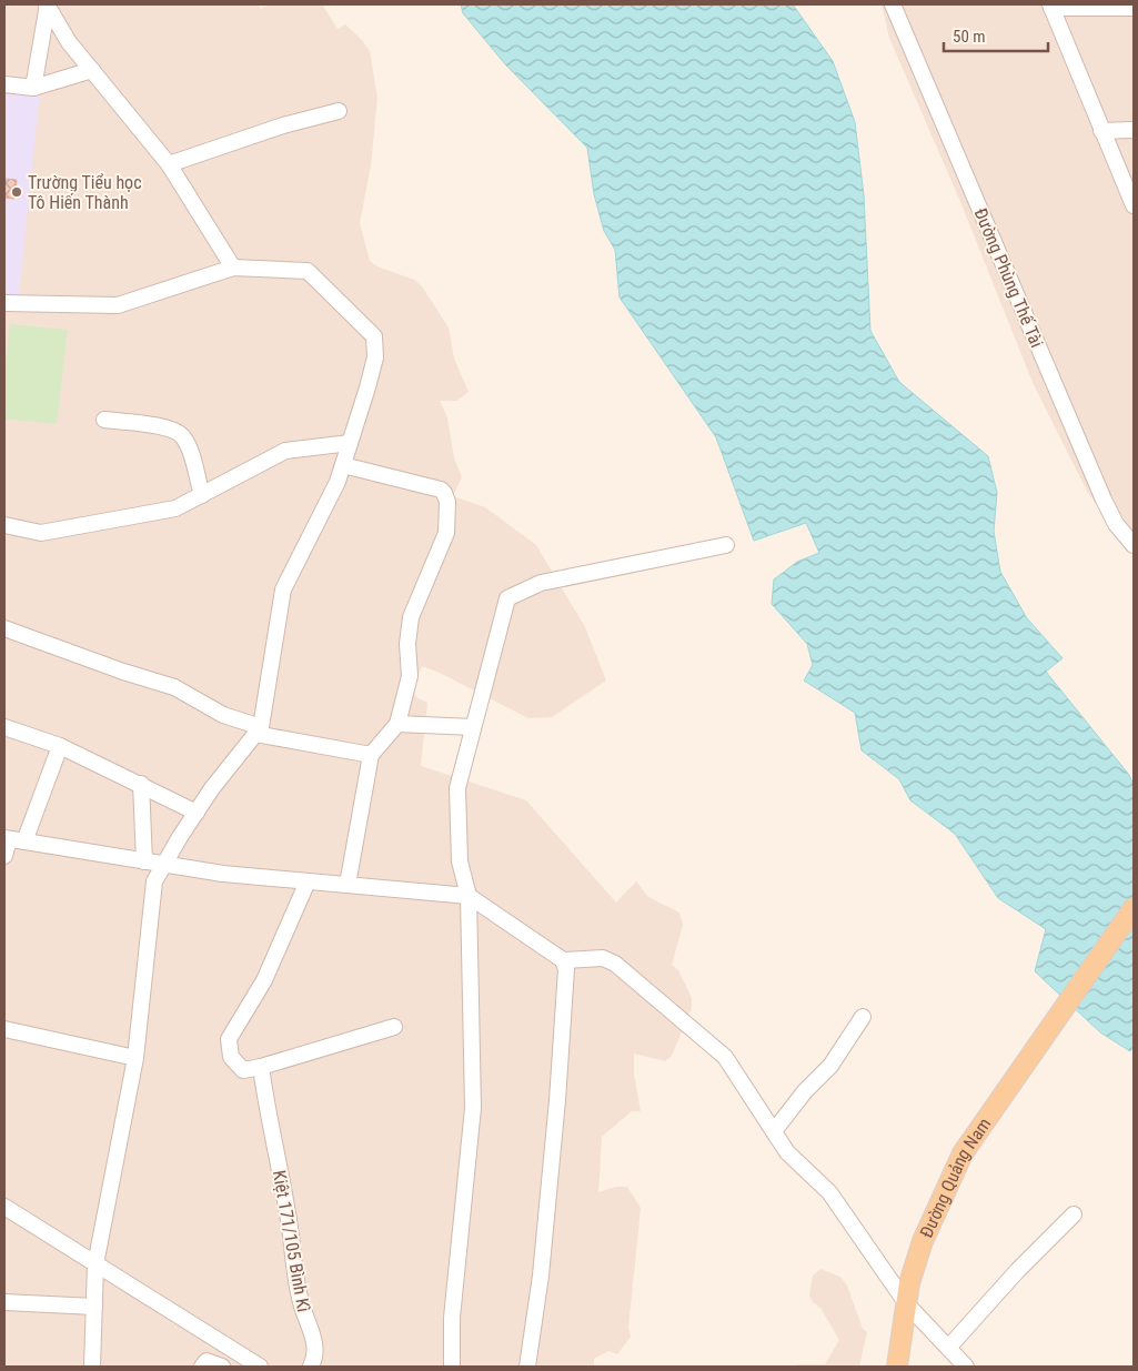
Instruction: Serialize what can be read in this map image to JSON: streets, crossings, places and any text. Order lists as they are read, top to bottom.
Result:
{
  "streets": {
    "main road": ["Đường Quảng Nam"],
    "street": ["Đường Phùng Thế Tài", "Kiệt 171/105 Bình Kì"]
  },
  "places": ["Trường Tiểu học Tô Hiến Thành"],
  "scale_bar": "50 m"
}
